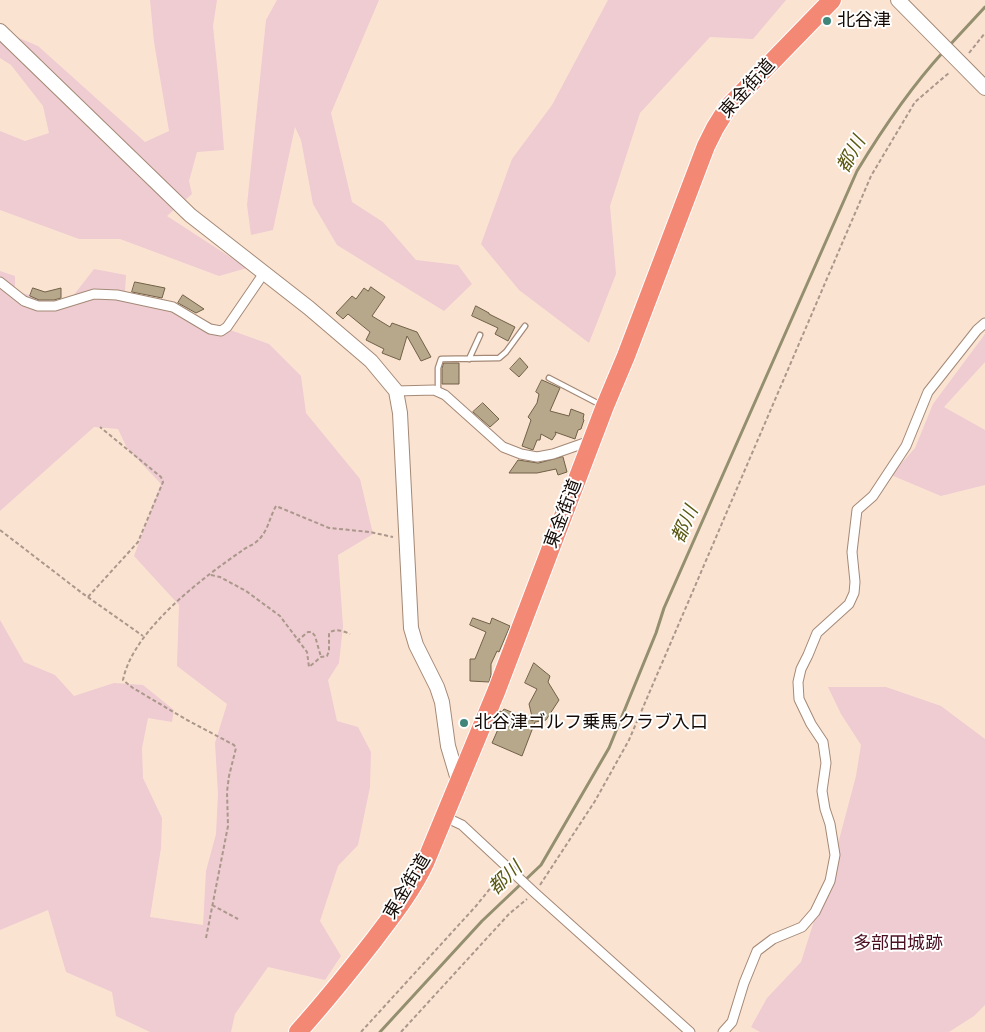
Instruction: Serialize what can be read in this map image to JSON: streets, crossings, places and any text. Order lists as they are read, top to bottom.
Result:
{
  "streets": {
    "highway": ["東金街道"]
  },
  "water": ["都川"],
  "parks": ["多部田城跡"],
  "places": ["北谷津", "北谷津ゴルフ乗馬クラブ入口"]
}
